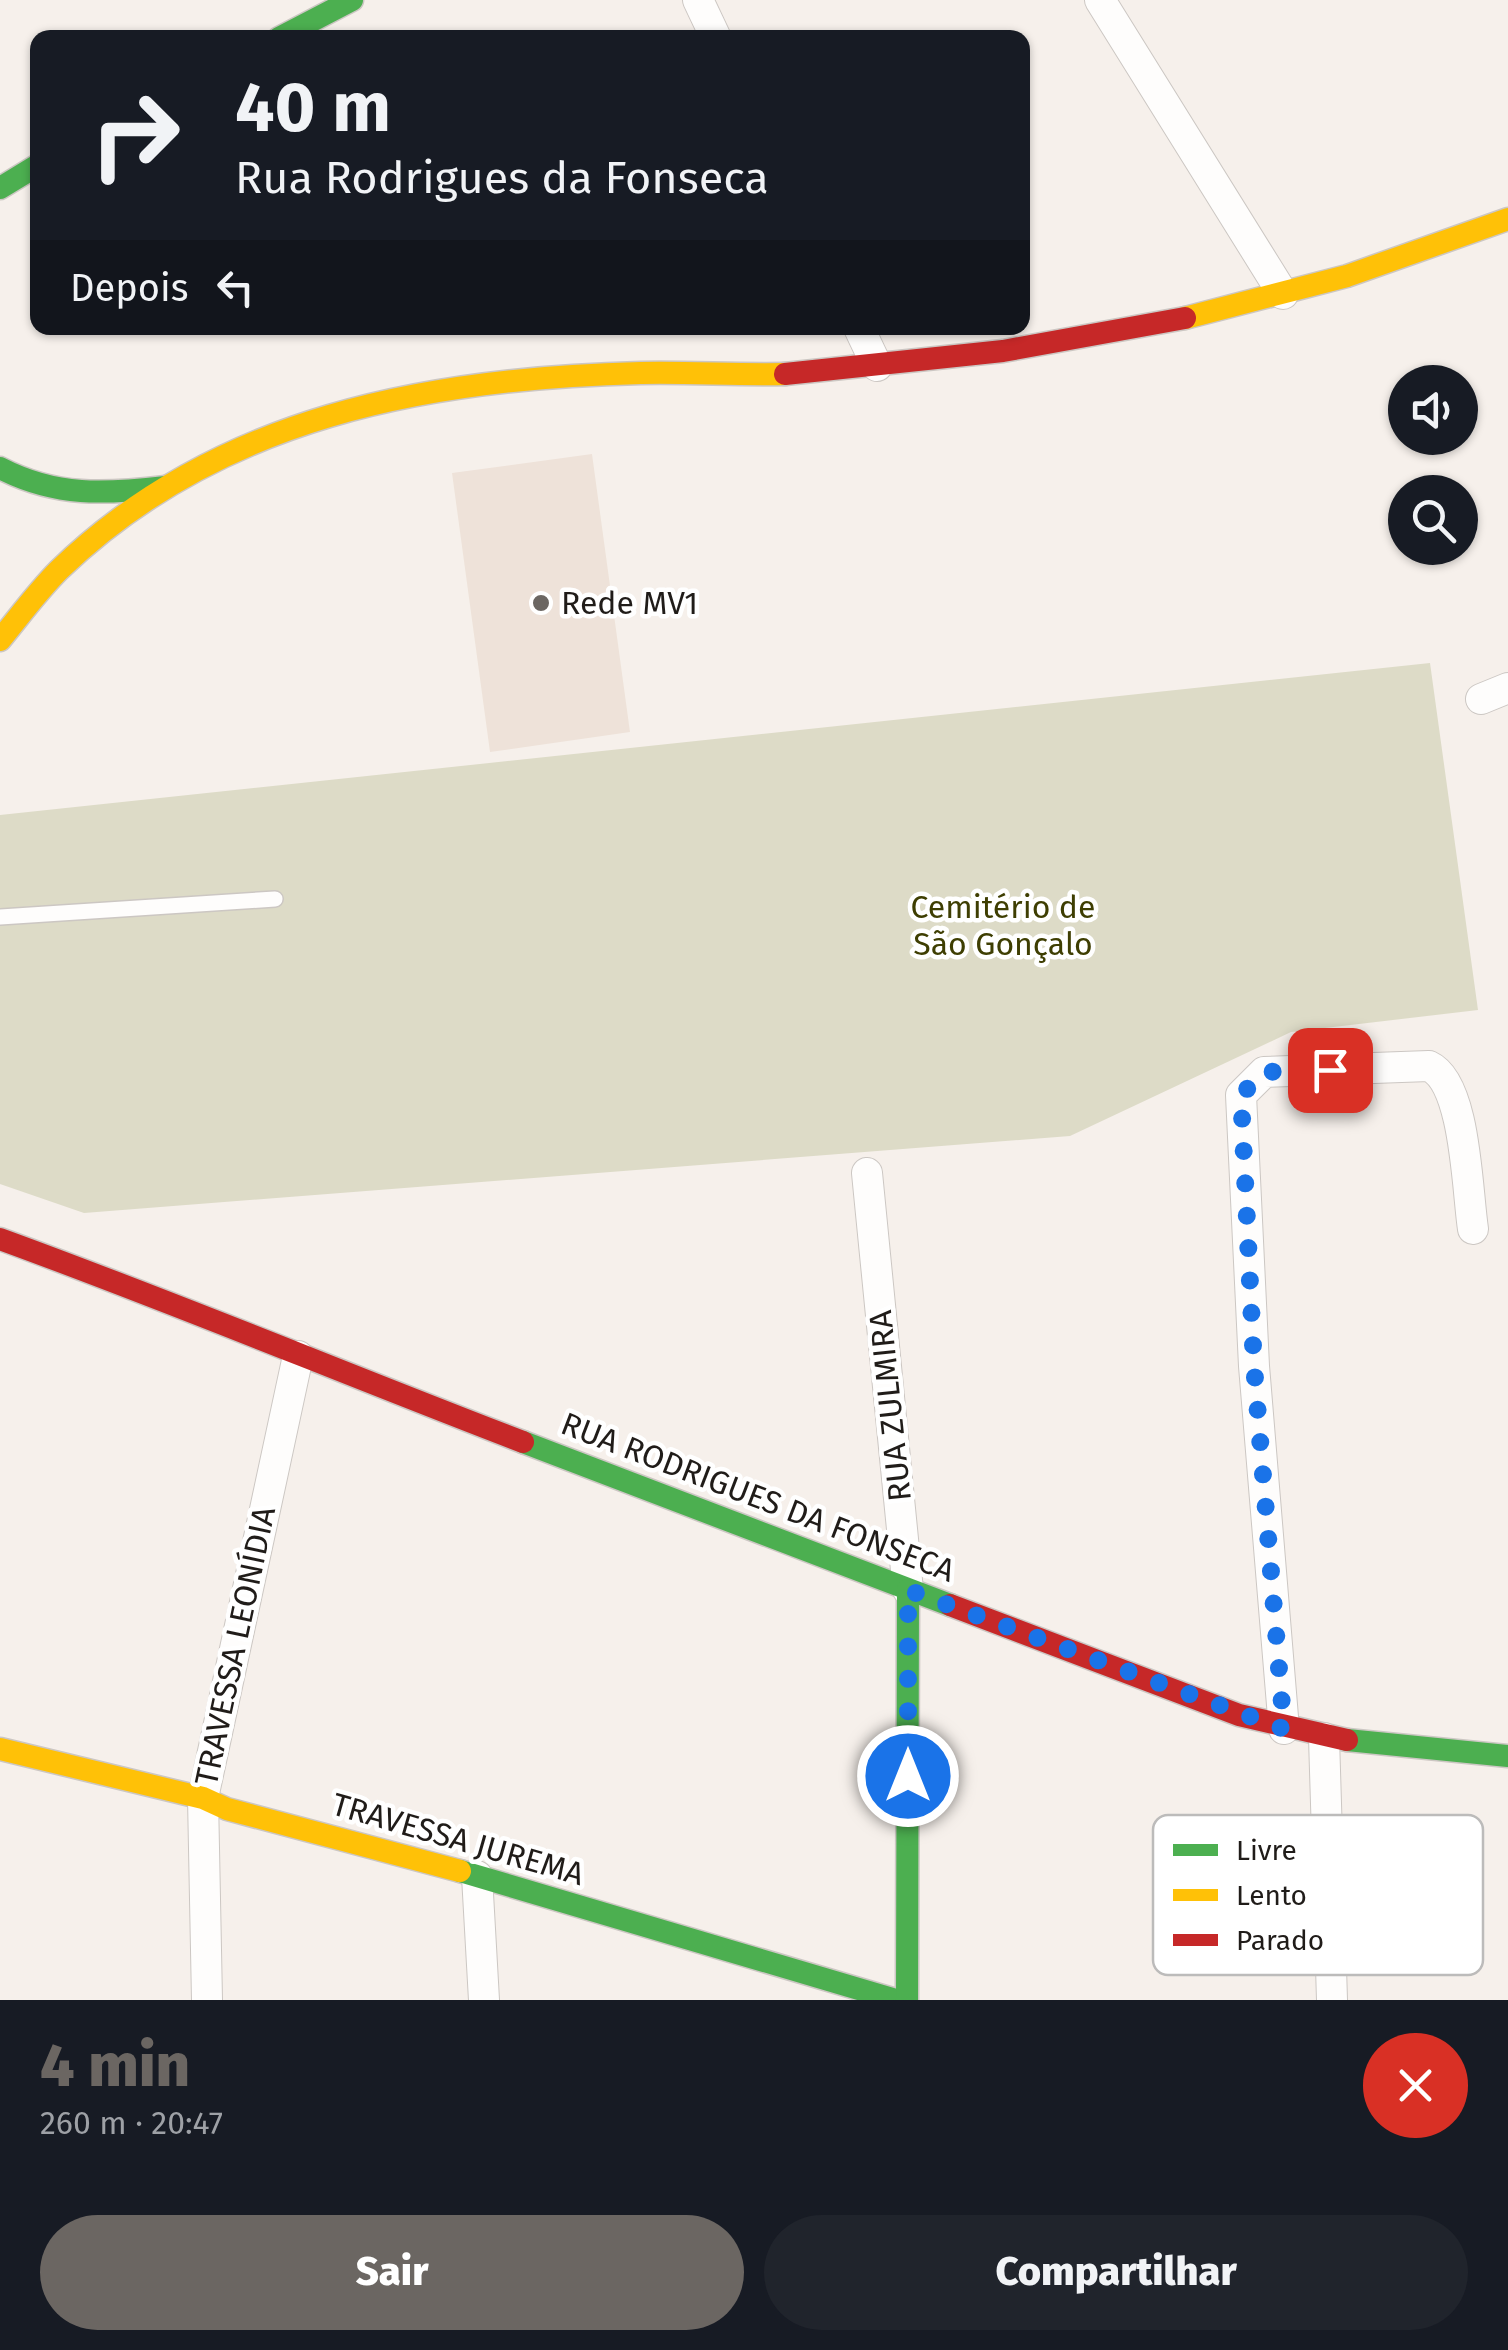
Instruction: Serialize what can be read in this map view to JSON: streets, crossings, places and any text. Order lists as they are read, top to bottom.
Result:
{
  "streets": {
    "main road": ["RUA ZULMIRA", "RUA RODRIGUES DA FONSECA", "TRAVESSA JUREMA"],
    "street": ["TRAVESSA LEONÍDIA"]
  },
  "crossings": [
    ["RUA ZULMIRA", "RUA RODRIGUES DA FONSECA"],
    ["RUA RODRIGUES DA FONSECA", "TRAVESSA LEONÍDIA"],
    ["TRAVESSA LEONÍDIA", "TRAVESSA JUREMA"]
  ],
  "parks": ["Cemitério de São Gonçalo"],
  "places": ["Rede MV1"],
  "legend": ["Livre", "Lento", "Parado"],
  "page": {
    "turn": ["40 m", "Rua Rodrigues da Fonseca"],
    "then": "Depois",
    "heading": ["4 min", "260 m · 20:47"],
    "buttons": ["Sair", "Compartilhar"]
  }
}
